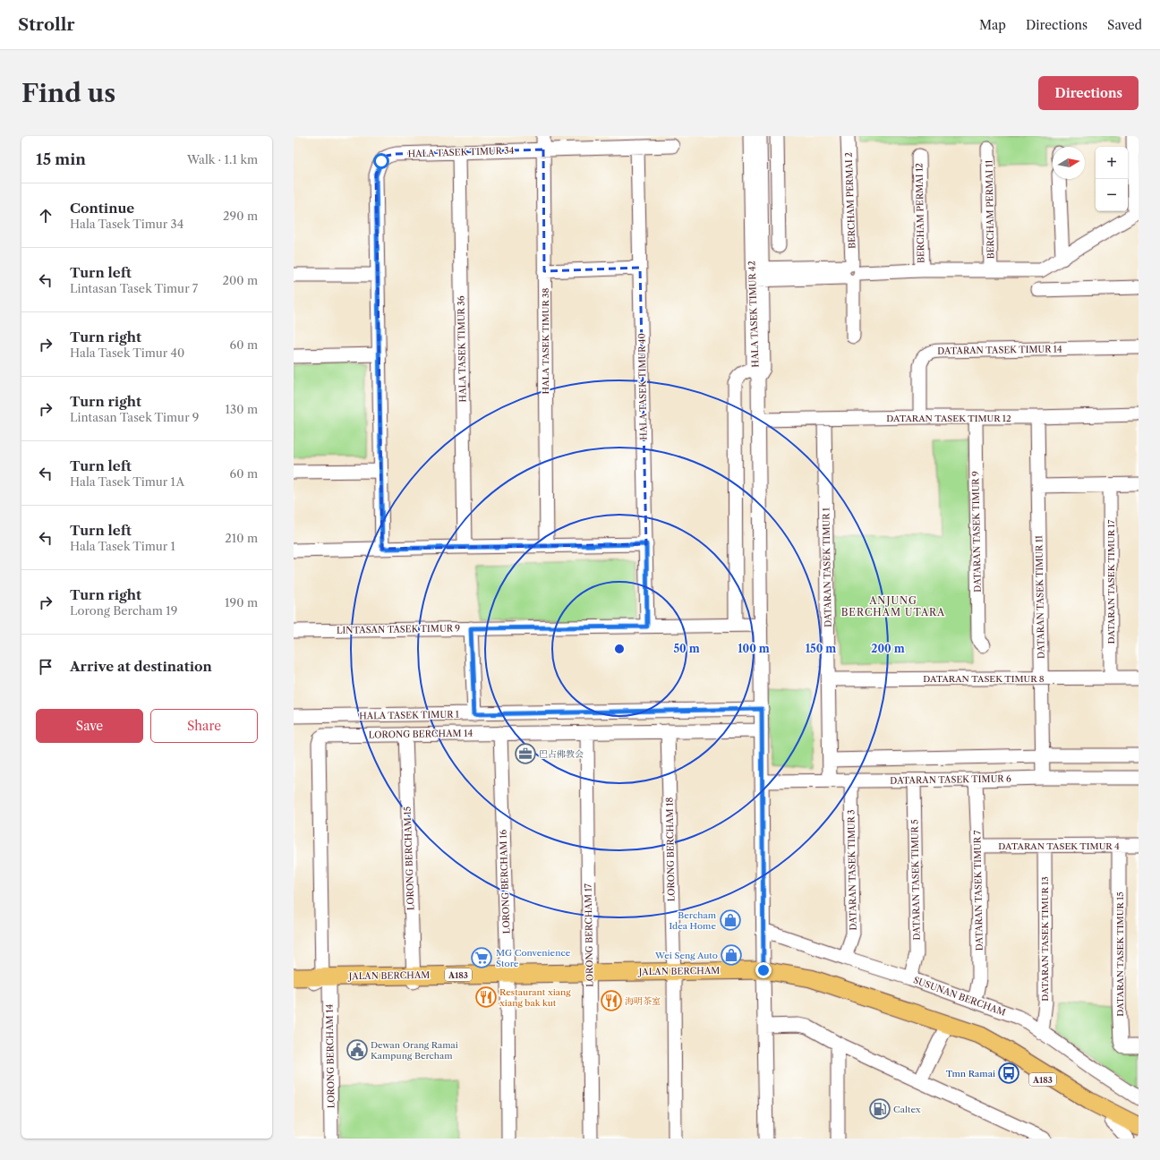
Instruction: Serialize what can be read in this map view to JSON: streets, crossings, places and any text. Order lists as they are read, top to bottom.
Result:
{
  "streets": {
    "main road": ["JALAN BERCHAM", "A183"],
    "street": [
      "HALA TASEK TIMUR 34",
      "BERCHAM PERMAI 2",
      "BERCHAM PERMAI 11",
      "BERCHAM PERMAI 12",
      "HALA TASEK TIMUR 42",
      "HALA TASEK TIMUR 38",
      "HALA TASEK TIMUR 36",
      "DATARAN TASEK TIMUR 14",
      "HALA TASEK TIMUR 40",
      "DATARAN TASEK TIMUR 12",
      "DATARAN TASEK TIMUR 9",
      "DATARAN TASEK TIMUR 1",
      "DATARAN TASEK TIMUR 17",
      "DATARAN TASEK TIMUR 11",
      "LINTASAN TASEK TIMUR 9",
      "DATARAN TASEK TIMUR 8",
      "HALA TASEK TIMUR 1",
      "LORONG BERCHAM 14",
      "DATARAN TASEK TIMUR 6",
      "DATARAN TASEK TIMUR 4",
      "LORONG BERCHAM 18",
      "LORONG BERCHAM 15",
      "DATARAN TASEK TIMUR 3",
      "DATARAN TASEK TIMUR 5",
      "LORONG BERCHAM 16",
      "DATARAN TASEK TIMUR 7",
      "LORONG BERCHAM 17",
      "DATARAN TASEK TIMUR 13",
      "DATARAN TASEK TIMUR 15",
      "SUSUNAN BERCHAM"
    ]
  },
  "crossings": [
    ["HALA TASEK TIMUR 34", "HALA TASEK TIMUR 38"],
    ["HALA TASEK TIMUR 34", "HALA TASEK TIMUR 36"],
    ["HALA TASEK TIMUR 34", "HALA TASEK TIMUR 40"],
    ["HALA TASEK TIMUR 42", "DATARAN TASEK TIMUR 12"],
    ["HALA TASEK TIMUR 42", "LINTASAN TASEK TIMUR 9"],
    ["HALA TASEK TIMUR 42", "HALA TASEK TIMUR 1"],
    ["HALA TASEK TIMUR 42", "LORONG BERCHAM 14"],
    ["HALA TASEK TIMUR 42", "DATARAN TASEK TIMUR 6"],
    ["HALA TASEK TIMUR 42", "JALAN BERCHAM"],
    ["HALA TASEK TIMUR 42", "SUSUNAN BERCHAM"],
    ["DATARAN TASEK TIMUR 14", "DATARAN TASEK TIMUR 12"],
    ["HALA TASEK TIMUR 40", "LINTASAN TASEK TIMUR 9"],
    ["DATARAN TASEK TIMUR 12", "DATARAN TASEK TIMUR 9"],
    ["DATARAN TASEK TIMUR 12", "DATARAN TASEK TIMUR 1"],
    ["DATARAN TASEK TIMUR 12", "DATARAN TASEK TIMUR 11"],
    ["DATARAN TASEK TIMUR 1", "DATARAN TASEK TIMUR 8"],
    ["DATARAN TASEK TIMUR 1", "DATARAN TASEK TIMUR 6"],
    ["DATARAN TASEK TIMUR 17", "DATARAN TASEK TIMUR 8"],
    ["DATARAN TASEK TIMUR 11", "DATARAN TASEK TIMUR 8"],
    ["DATARAN TASEK TIMUR 11", "DATARAN TASEK TIMUR 6"],
    ["LORONG BERCHAM 14", "LORONG BERCHAM 18"],
    ["LORONG BERCHAM 14", "LORONG BERCHAM 15"],
    ["LORONG BERCHAM 14", "LORONG BERCHAM 16"],
    ["LORONG BERCHAM 14", "LORONG BERCHAM 17"],
    ["LORONG BERCHAM 14", "JALAN BERCHAM"],
    ["DATARAN TASEK TIMUR 6", "DATARAN TASEK TIMUR 3"],
    ["DATARAN TASEK TIMUR 6", "DATARAN TASEK TIMUR 5"],
    ["DATARAN TASEK TIMUR 6", "DATARAN TASEK TIMUR 7"],
    ["DATARAN TASEK TIMUR 4", "DATARAN TASEK TIMUR 7"],
    ["DATARAN TASEK TIMUR 4", "DATARAN TASEK TIMUR 13"],
    ["DATARAN TASEK TIMUR 4", "DATARAN TASEK TIMUR 15"],
    ["LORONG BERCHAM 18", "JALAN BERCHAM"],
    ["LORONG BERCHAM 15", "JALAN BERCHAM"],
    ["DATARAN TASEK TIMUR 3", "SUSUNAN BERCHAM"],
    ["DATARAN TASEK TIMUR 5", "SUSUNAN BERCHAM"],
    ["LORONG BERCHAM 16", "JALAN BERCHAM"],
    ["DATARAN TASEK TIMUR 7", "SUSUNAN BERCHAM"],
    ["LORONG BERCHAM 17", "JALAN BERCHAM"],
    ["DATARAN TASEK TIMUR 13", "SUSUNAN BERCHAM"]
  ],
  "districts": ["ANJUNG BERCHAM UTARA"],
  "places": {
    "office": ["巴占佛教会"],
    "shop": ["Bercham Idea Home", "Wei Seng Auto"],
    "supermarket": ["MG Convenience Store"],
    "restaurant": ["Restaurant xiang xiang bak kut", "海明茶室"],
    "public building": ["Dewan Orang Ramai Kampung Bercham"],
    "bus stop": ["Tmn Ramai"],
    "fuel station": ["Caltex"]
  },
  "north": "right",
  "page": {
    "header": "Strollr",
    "nav": ["Map", "Directions", "Saved"],
    "buttons": [
      "Directions",
      ["Save", "Share"]
    ],
    "title": "Find us",
    "heading": ["15 min", "Walk · 1.1 km"],
    "map_buttons": ["+", "−"],
    "list": [
      ["Continue", "Hala Tasek Timur 34", "290 m"],
      ["Turn left", "Lintasan Tasek Timur 7", "200 m"],
      ["Turn right", "Hala Tasek Timur 40", "60 m"],
      ["Turn right", "Lintasan Tasek Timur 9", "130 m"],
      ["Turn left", "Hala Tasek Timur 1A", "60 m"],
      ["Turn left", "Hala Tasek Timur 1", "210 m"],
      ["Turn right", "Lorong Bercham 19", "190 m"],
      "Arrive at destination"
    ]
  },
  "rings": [
    "50 m",
    "100 m",
    "150 m",
    "200 m"
  ]
}
